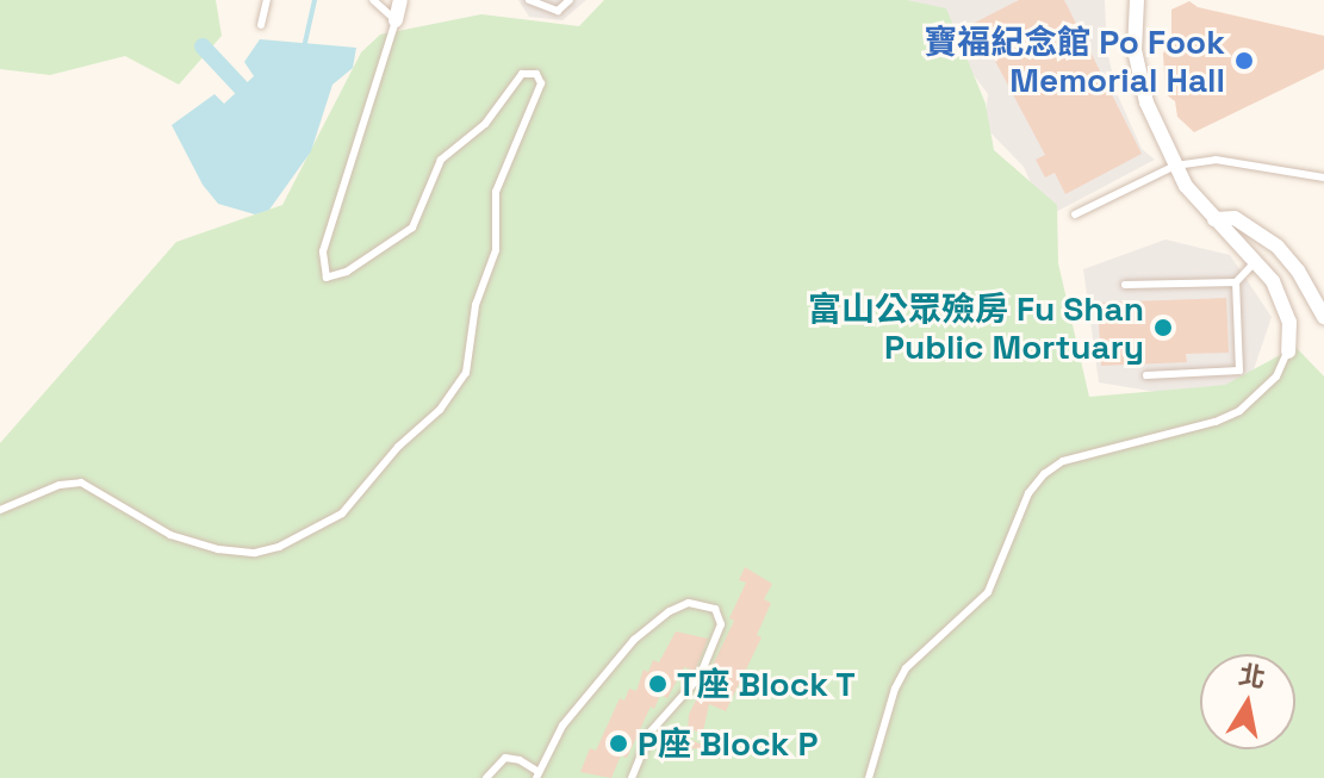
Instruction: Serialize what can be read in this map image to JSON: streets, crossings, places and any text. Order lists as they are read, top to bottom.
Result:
{
  "places": [
    "寶福紀念館 Po Fook Memorial Hall",
    "富山公眾殮房 Fu Shan Public Mortuary",
    "T座 Block T",
    "P座 Block P"
  ],
  "north": "top"
}
